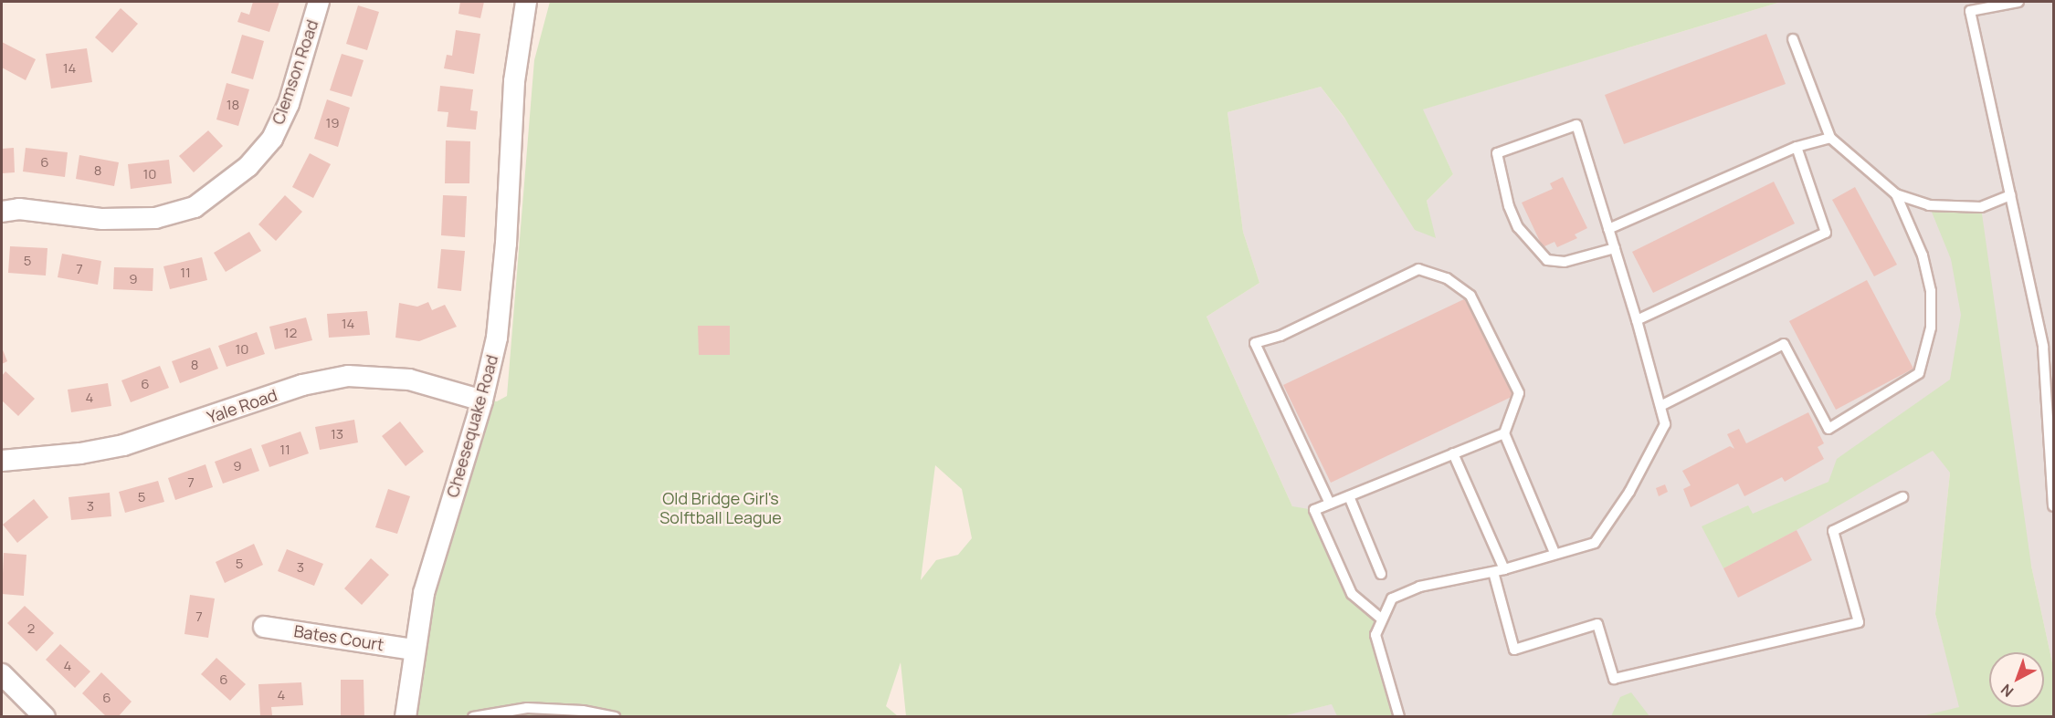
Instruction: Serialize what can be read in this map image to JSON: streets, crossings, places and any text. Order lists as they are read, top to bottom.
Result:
{
  "streets": {
    "street": [
      "Clemson Road",
      "Yale Road",
      "Cheesequake Road",
      "Bates Court"
    ]
  },
  "crossings": [
    ["Yale Road", "Cheesequake Road"],
    ["Cheesequake Road", "Bates Court"]
  ],
  "parks": ["Old Bridge Girl's Solftball League"],
  "house_numbers": [
    "14",
    "18",
    "19",
    "6",
    "8",
    "10",
    "5",
    "7",
    "11",
    "9",
    "14",
    "12",
    "10",
    "8",
    "6",
    "4",
    "13",
    "11",
    "9",
    "7",
    "5",
    "3",
    "5",
    "3",
    "7",
    "2",
    "4",
    "6",
    "4",
    "6"
  ],
  "north": "bottom left"
}
